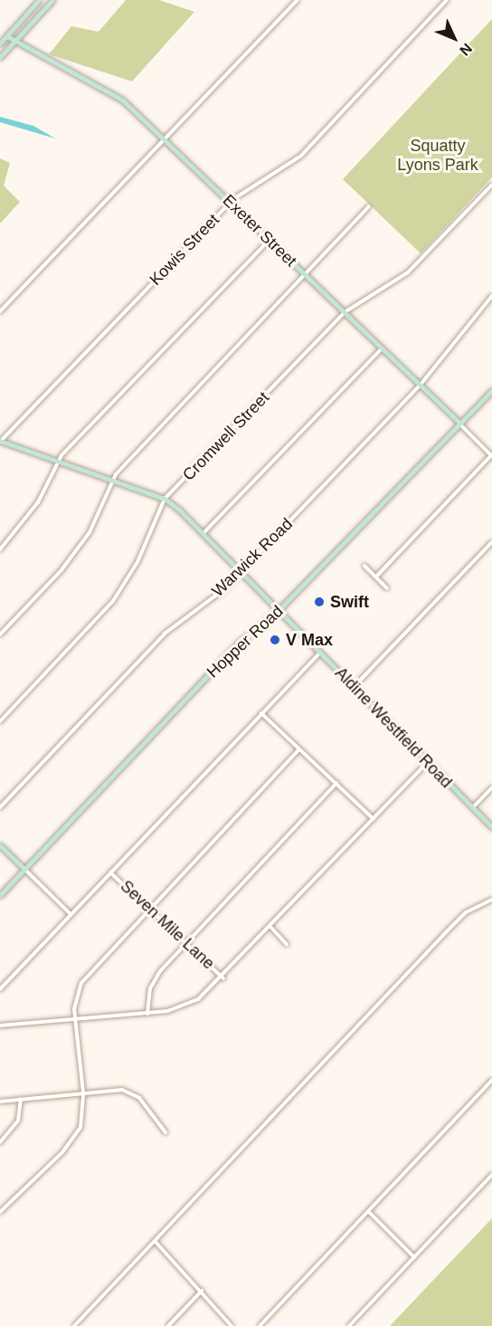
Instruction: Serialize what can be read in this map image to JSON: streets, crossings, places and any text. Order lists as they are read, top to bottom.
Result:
{
  "streets": {
    "main road": ["Exeter Street", "Hopper Road", "Aldine Westfield Road"],
    "street": [
      "Kowis Street",
      "Cromwell Street",
      "Warwick Road",
      "Seven Mile Lane"
    ]
  },
  "crossings": [
    ["Exeter Street", "Kowis Street"],
    ["Exeter Street", "Cromwell Street"],
    ["Exeter Street", "Warwick Road"],
    ["Exeter Street", "Hopper Road"],
    ["Kowis Street", "Aldine Westfield Road"],
    ["Cromwell Street", "Aldine Westfield Road"],
    ["Warwick Road", "Aldine Westfield Road"],
    ["Hopper Road", "Aldine Westfield Road"]
  ],
  "parks": ["Squatty Lyons Park"],
  "places": ["Swift", "V Max"],
  "north": "bottom right"
}
